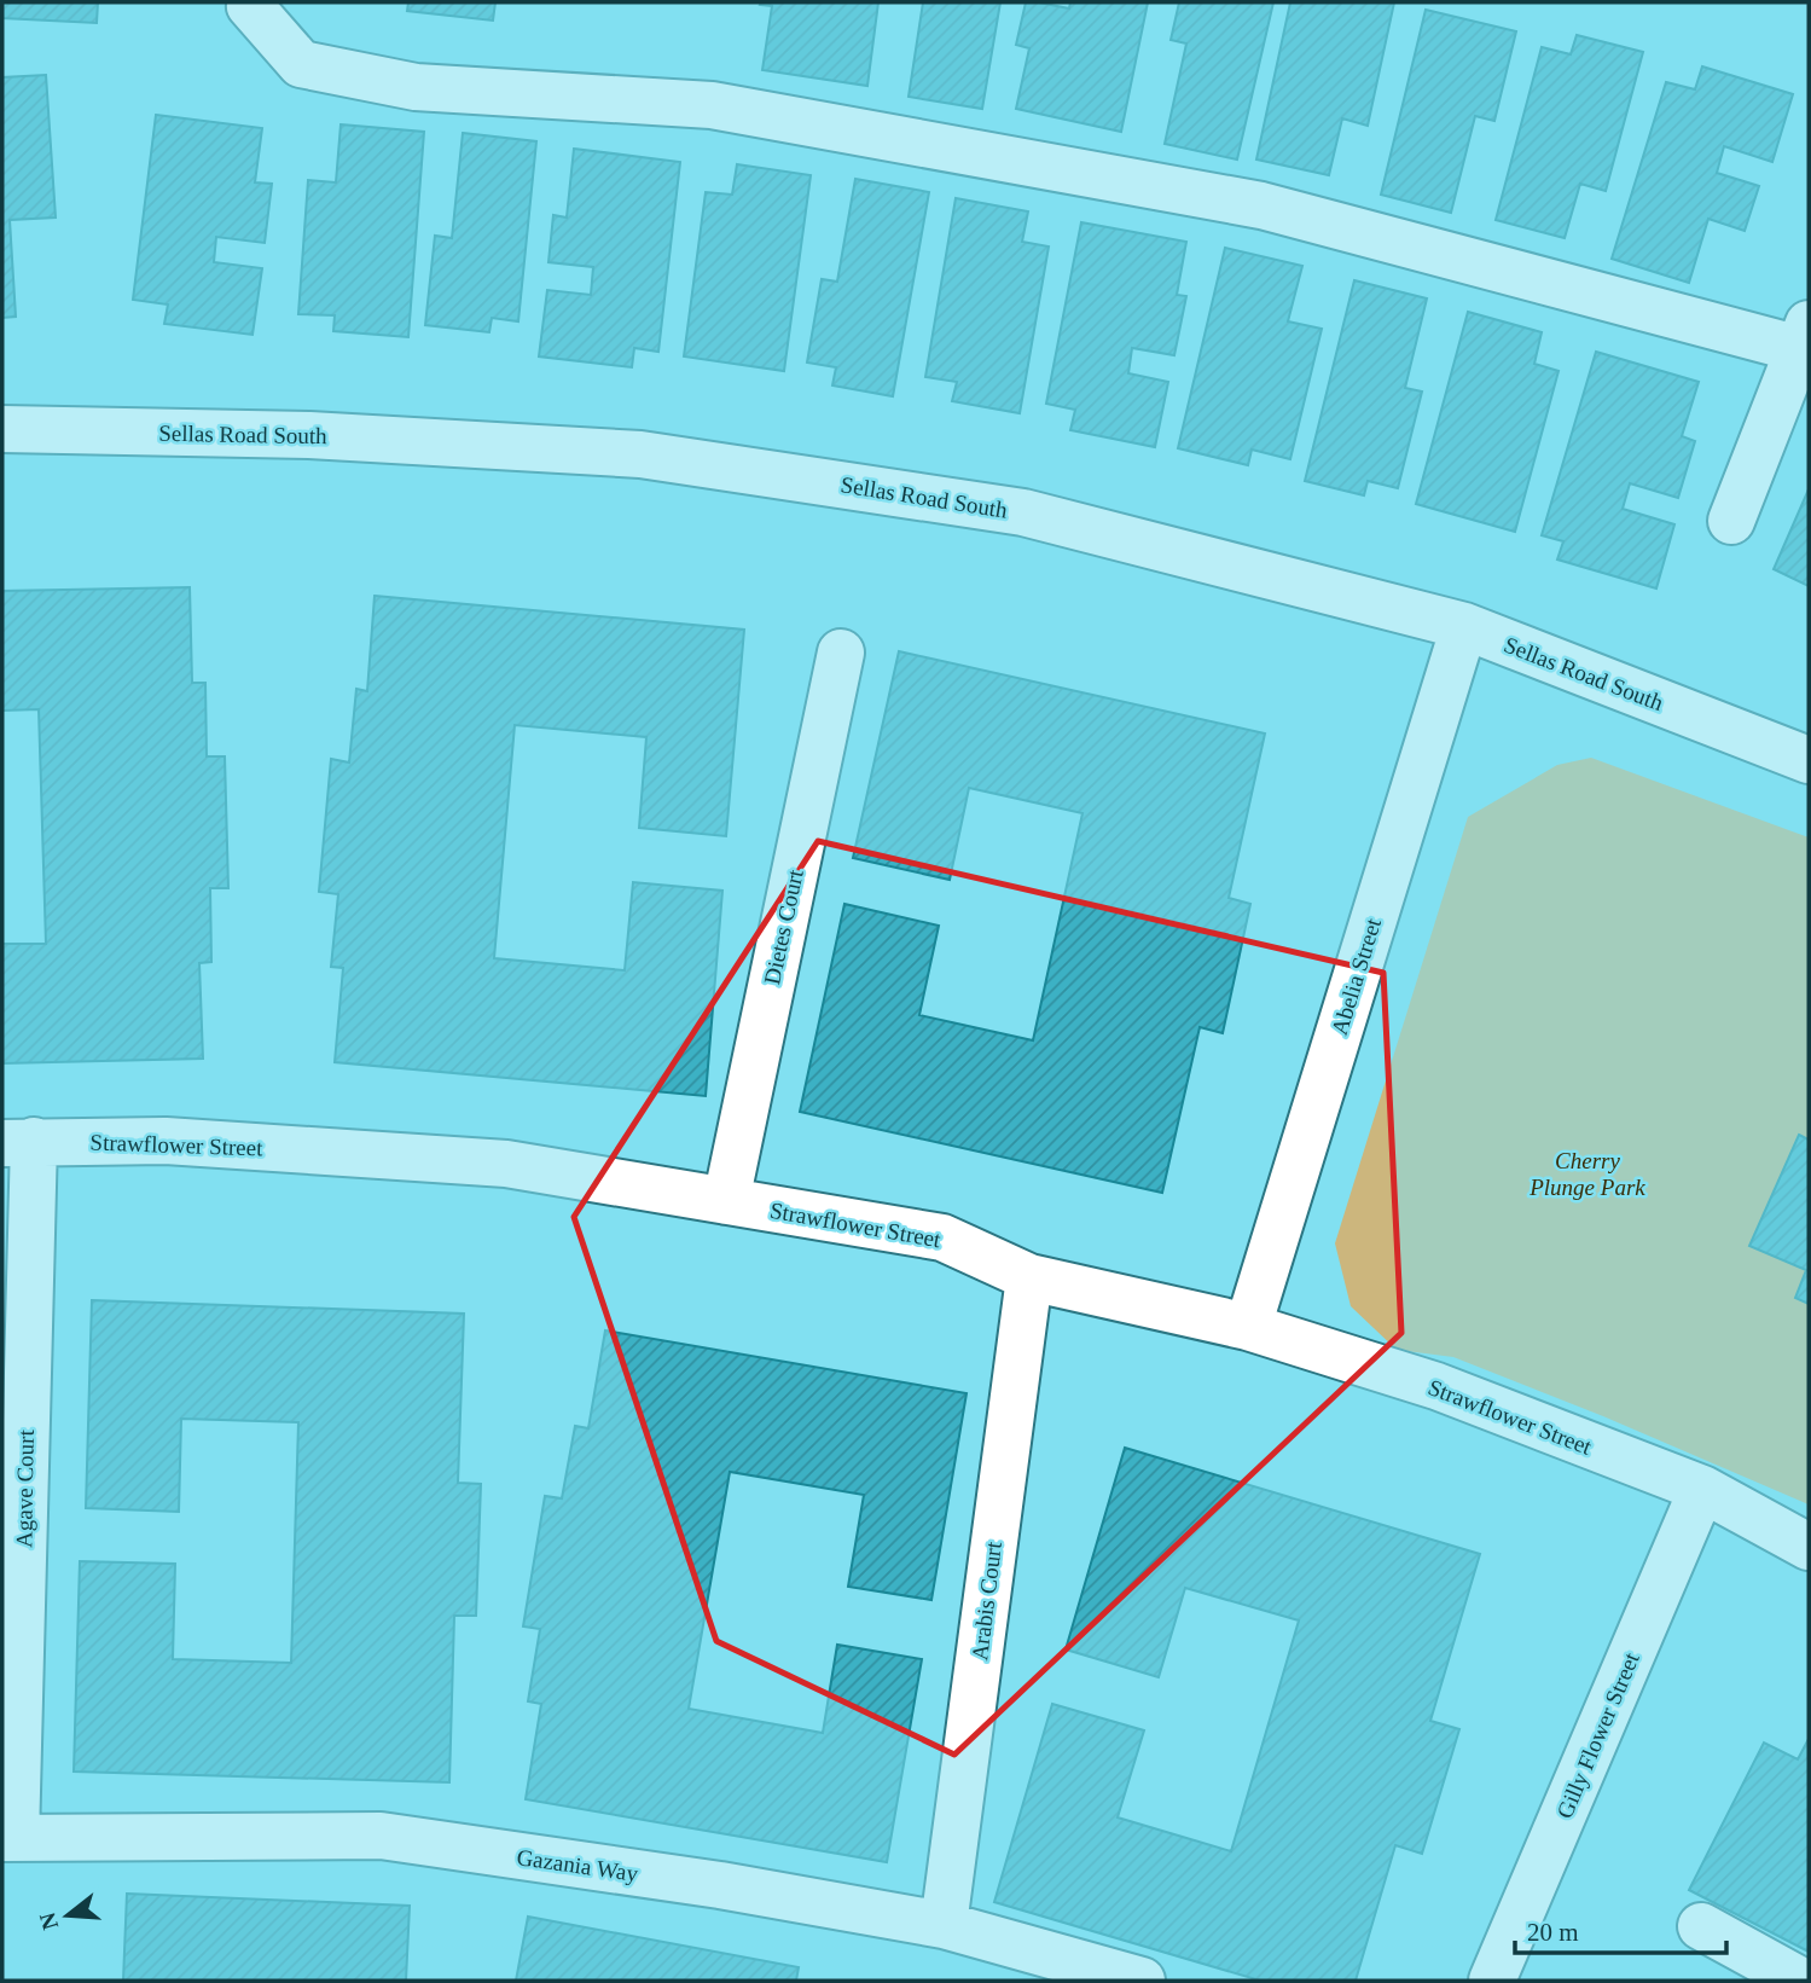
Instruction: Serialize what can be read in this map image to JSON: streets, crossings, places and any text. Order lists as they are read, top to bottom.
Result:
{
  "streets": {
    "street": [
      "Sellas Road South",
      "Dietes Court",
      "Abelia Street",
      "Strawflower Street",
      "Agave Court",
      "Arabis Court",
      "Gilly Flower Street",
      "Gazania Way"
    ]
  },
  "crossings": [
    ["Sellas Road South", "Abelia Street"],
    ["Dietes Court", "Strawflower Street"],
    ["Abelia Street", "Strawflower Street"],
    ["Strawflower Street", "Agave Court"],
    ["Strawflower Street", "Arabis Court"],
    ["Strawflower Street", "Gilly Flower Street"],
    ["Agave Court", "Gazania Way"],
    ["Arabis Court", "Gazania Way"]
  ],
  "parks": ["Cherry Plunge Park"],
  "scale_bar": "20 m",
  "north": "left"
}
